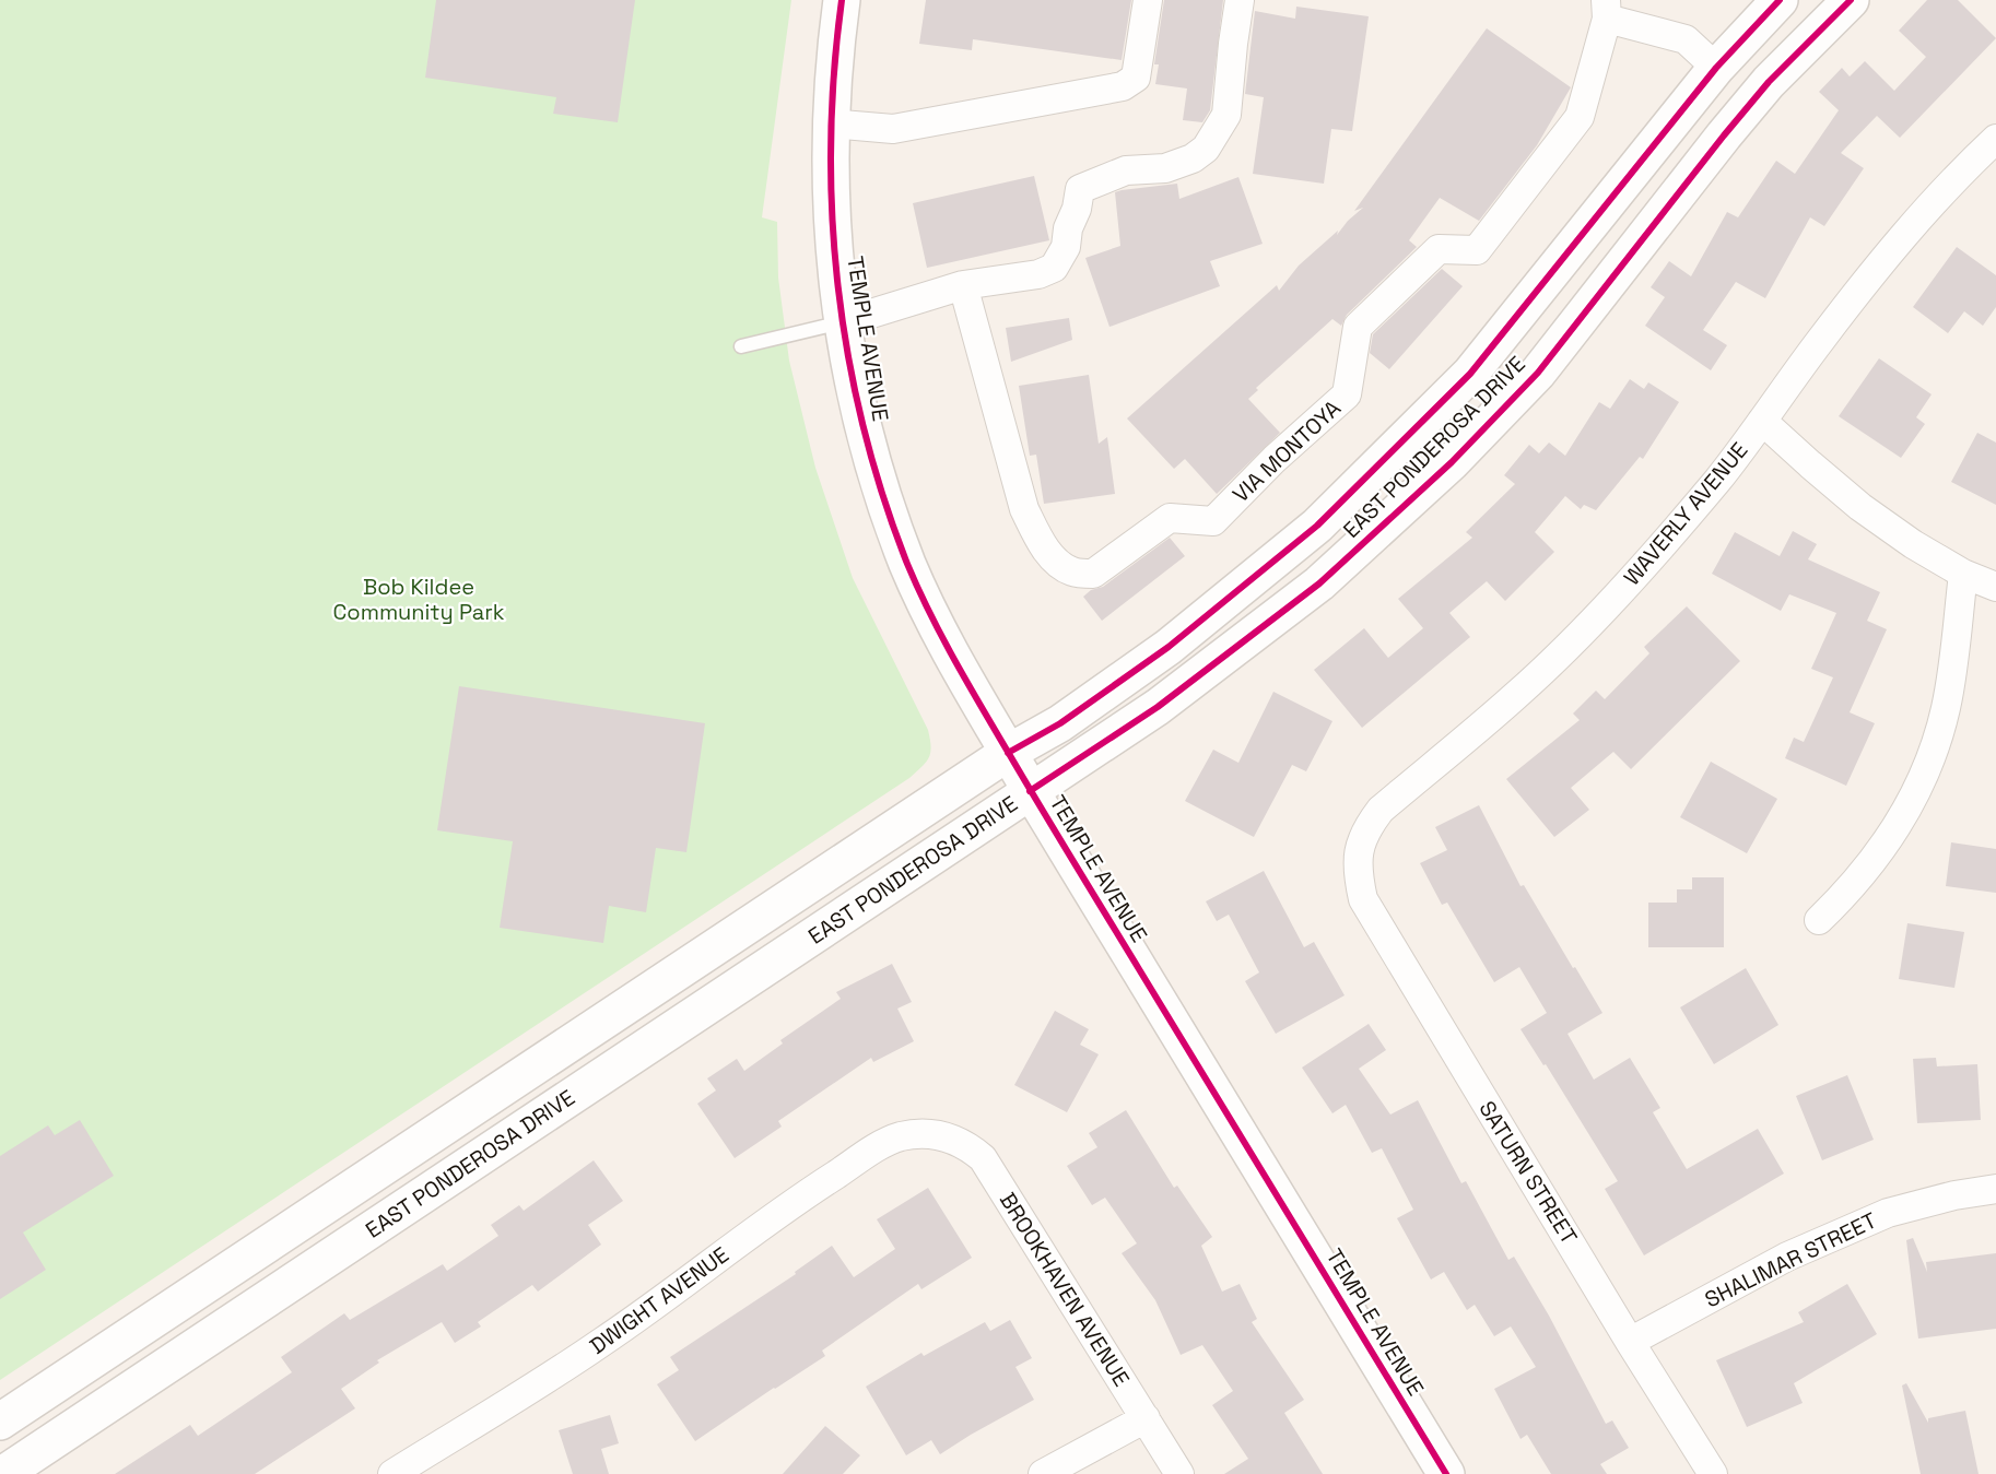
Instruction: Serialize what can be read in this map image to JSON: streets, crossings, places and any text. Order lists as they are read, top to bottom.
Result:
{
  "streets": {
    "main road": ["TEMPLE AVENUE", "EAST PONDEROSA DRIVE"],
    "street": [
      "VIA MONTOYA",
      "WAVERLY AVENUE",
      "SATURN STREET",
      "SHALIMAR STREET",
      "BROOKHAVEN AVENUE",
      "DWIGHT AVENUE"
    ]
  },
  "crossings": [
    ["TEMPLE AVENUE", "EAST PONDEROSA DRIVE"],
    ["EAST PONDEROSA DRIVE", "VIA MONTOYA"],
    ["WAVERLY AVENUE", "SATURN STREET"],
    ["SATURN STREET", "SHALIMAR STREET"],
    ["BROOKHAVEN AVENUE", "DWIGHT AVENUE"]
  ],
  "parks": ["Bob Kildee Community Park"]
}
